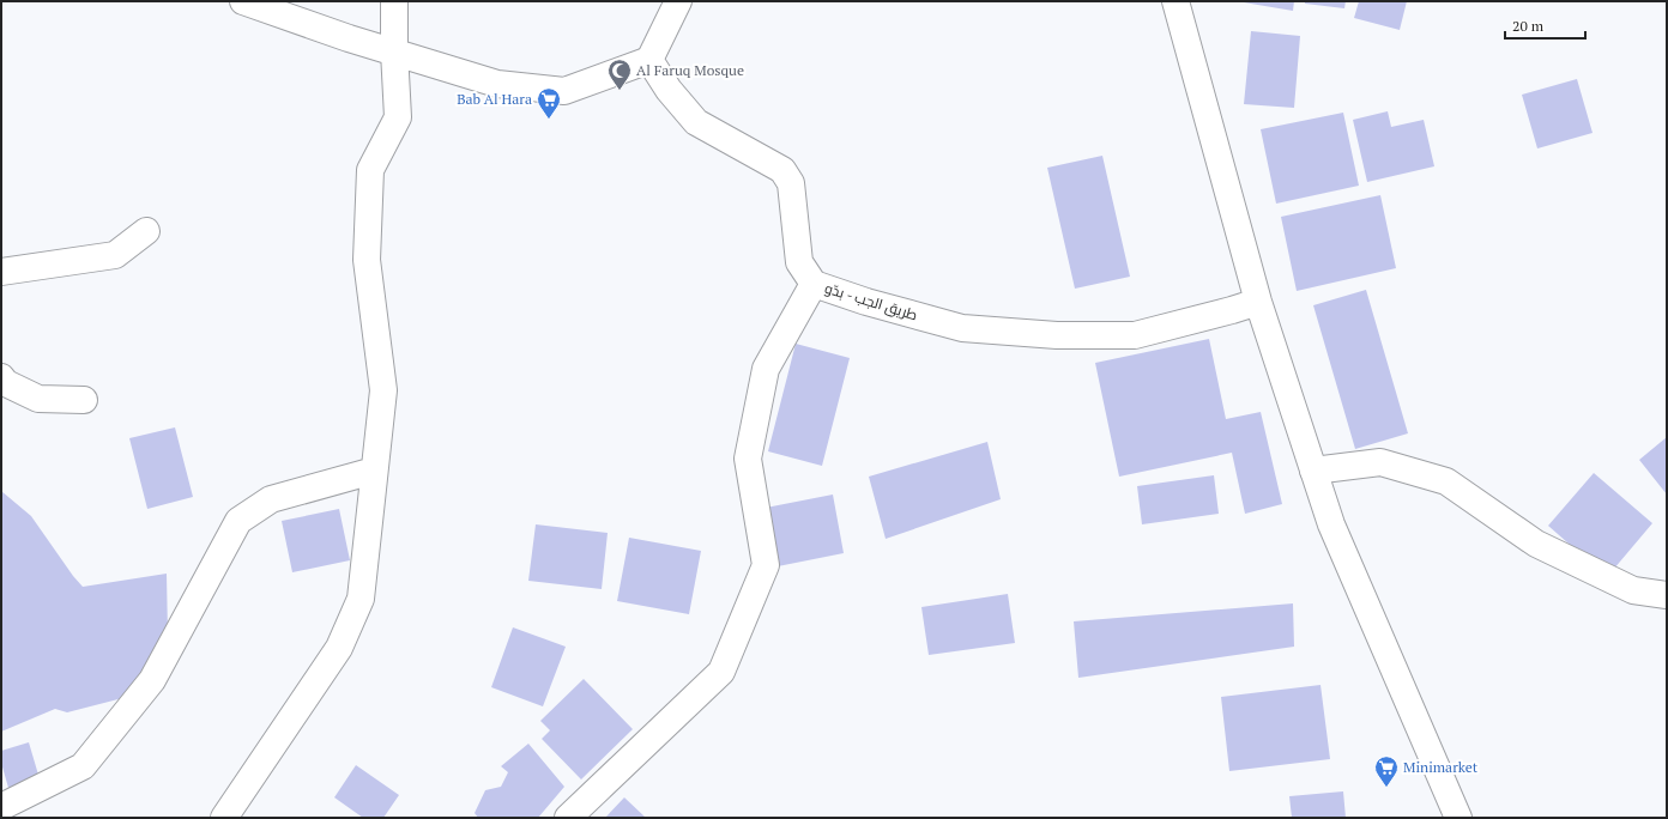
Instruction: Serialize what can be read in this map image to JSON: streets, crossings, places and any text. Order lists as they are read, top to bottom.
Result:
{
  "streets": {
    "street": ["طريق الجب - بدّو"]
  },
  "places": {
    "mosque": ["Al Faruq Mosque"],
    "supermarket": ["Bab Al Hara", "Minimarket"]
  },
  "scale_bar": "20 m"
}
